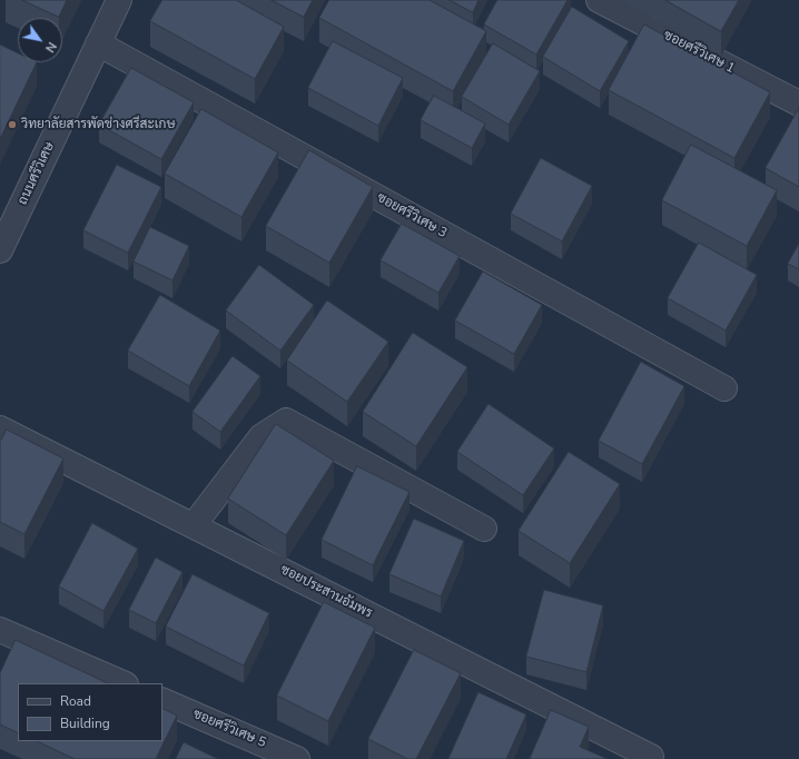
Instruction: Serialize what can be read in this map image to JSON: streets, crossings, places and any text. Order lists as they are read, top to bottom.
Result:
{
  "streets": {
    "street": [
      "ซอยศรีวิเศษ 1",
      "ถนนศรีวิเศษ",
      "ซอยศรีวิเศษ 3",
      "ซอยประสานอัมพร",
      "ซอยศรีวิเศษ 5"
    ]
  },
  "crossings": [
    ["ถนนศรีวิเศษ", "ซอยศรีวิเศษ 3"]
  ],
  "places": ["วิทยาลัยสารพัดช่างศรีสะเกษ"],
  "legend": ["Road", "Building"],
  "north": "bottom right"
}
